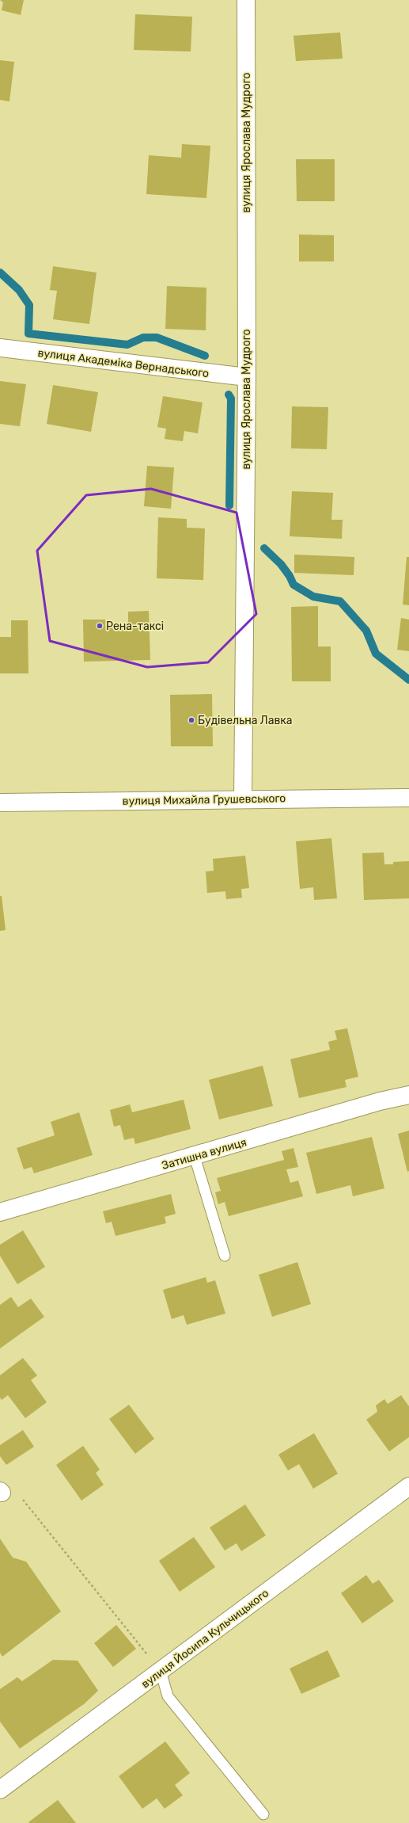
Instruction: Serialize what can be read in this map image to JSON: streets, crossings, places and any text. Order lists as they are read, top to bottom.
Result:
{
  "streets": {
    "street": [
      "вулиця Ярослава Мудрого",
      "вулиця Академіка Вернадського",
      "вулиця Михайла Грушевського",
      "Затишна вулиця",
      "вулиця Йосипа Кульчицького"
    ]
  },
  "crossings": [
    ["вулиця Ярослава Мудрого", "вулиця Академіка Вернадського"],
    ["вулиця Ярослава Мудрого", "вулиця Михайла Грушевського"]
  ],
  "places": ["Рена-таксі", "Будівельна Лавка"]
}
